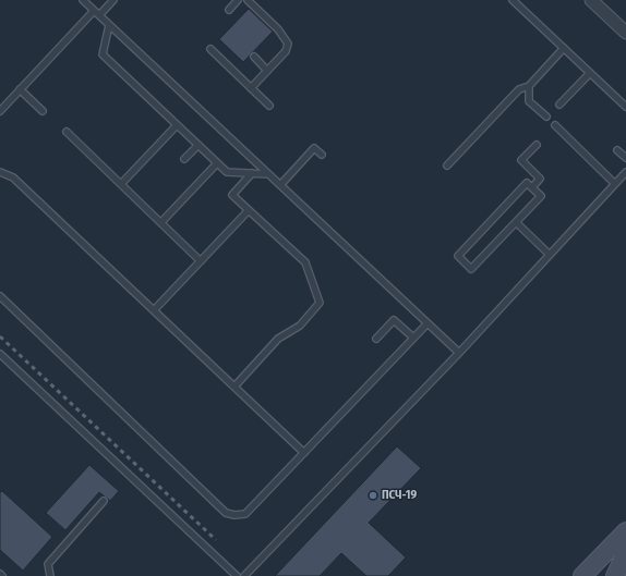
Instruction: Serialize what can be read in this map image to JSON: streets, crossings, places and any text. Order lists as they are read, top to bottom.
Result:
{
  "places": ["ПСЧ-19"]
}
